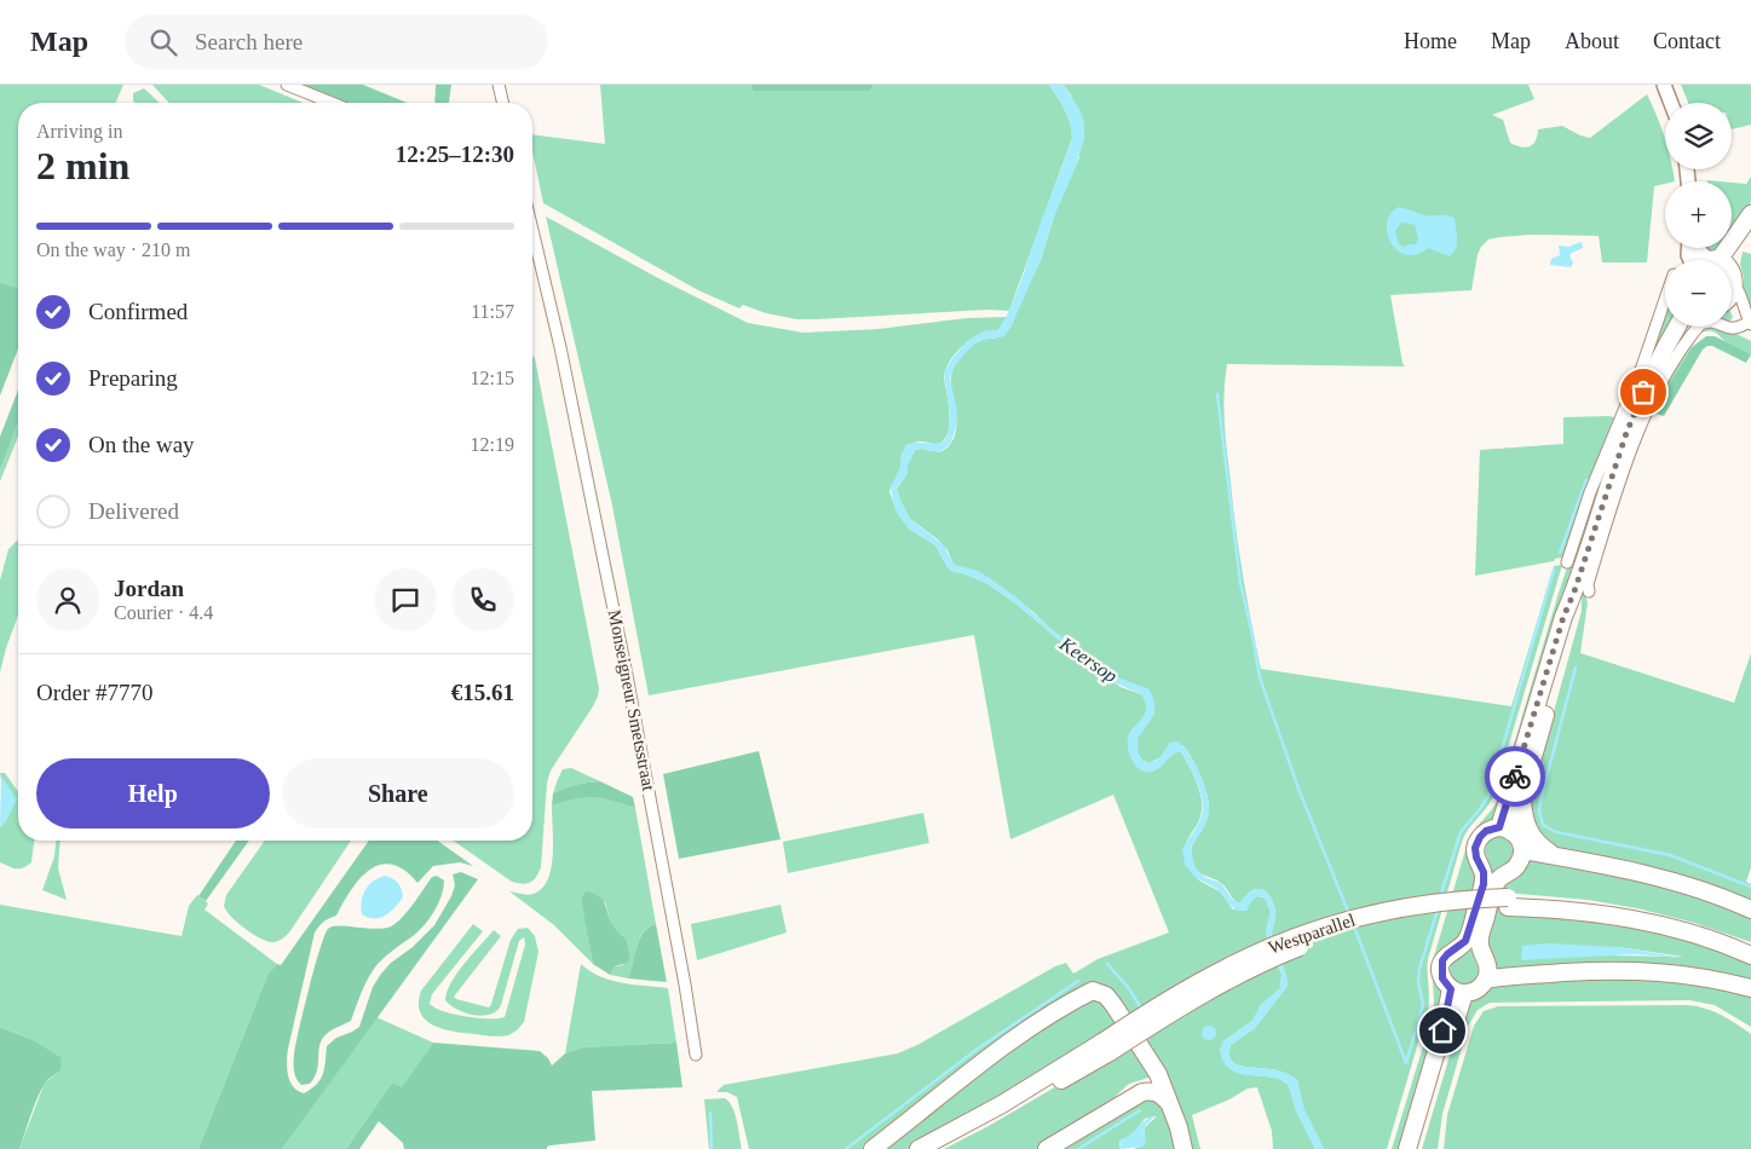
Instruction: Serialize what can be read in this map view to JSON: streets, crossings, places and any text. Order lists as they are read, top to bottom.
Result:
{
  "streets": {
    "main road": ["Westparallel"],
    "street": ["Monseigneur Smetsstraat"]
  },
  "water": ["Keersop"],
  "page": {
    "header": "Map",
    "search": "Search here",
    "nav": [
      "Home",
      "Map",
      "About",
      "Contact"
    ],
    "map_buttons": ["+", "−"],
    "heading": ["2 min", "Arriving in", "12:25–12:30"],
    "panel": [
      "Jordan",
      "Courier · 4.4",
      "Order #7770",
      "€15.61"
    ],
    "bar": "On the way · 210 m",
    "list": [
      ["Confirmed", "11:57"],
      ["Preparing", "12:15"],
      ["On the way", "12:19"],
      "Delivered"
    ],
    "buttons": ["Help", "Share"]
  }
}
